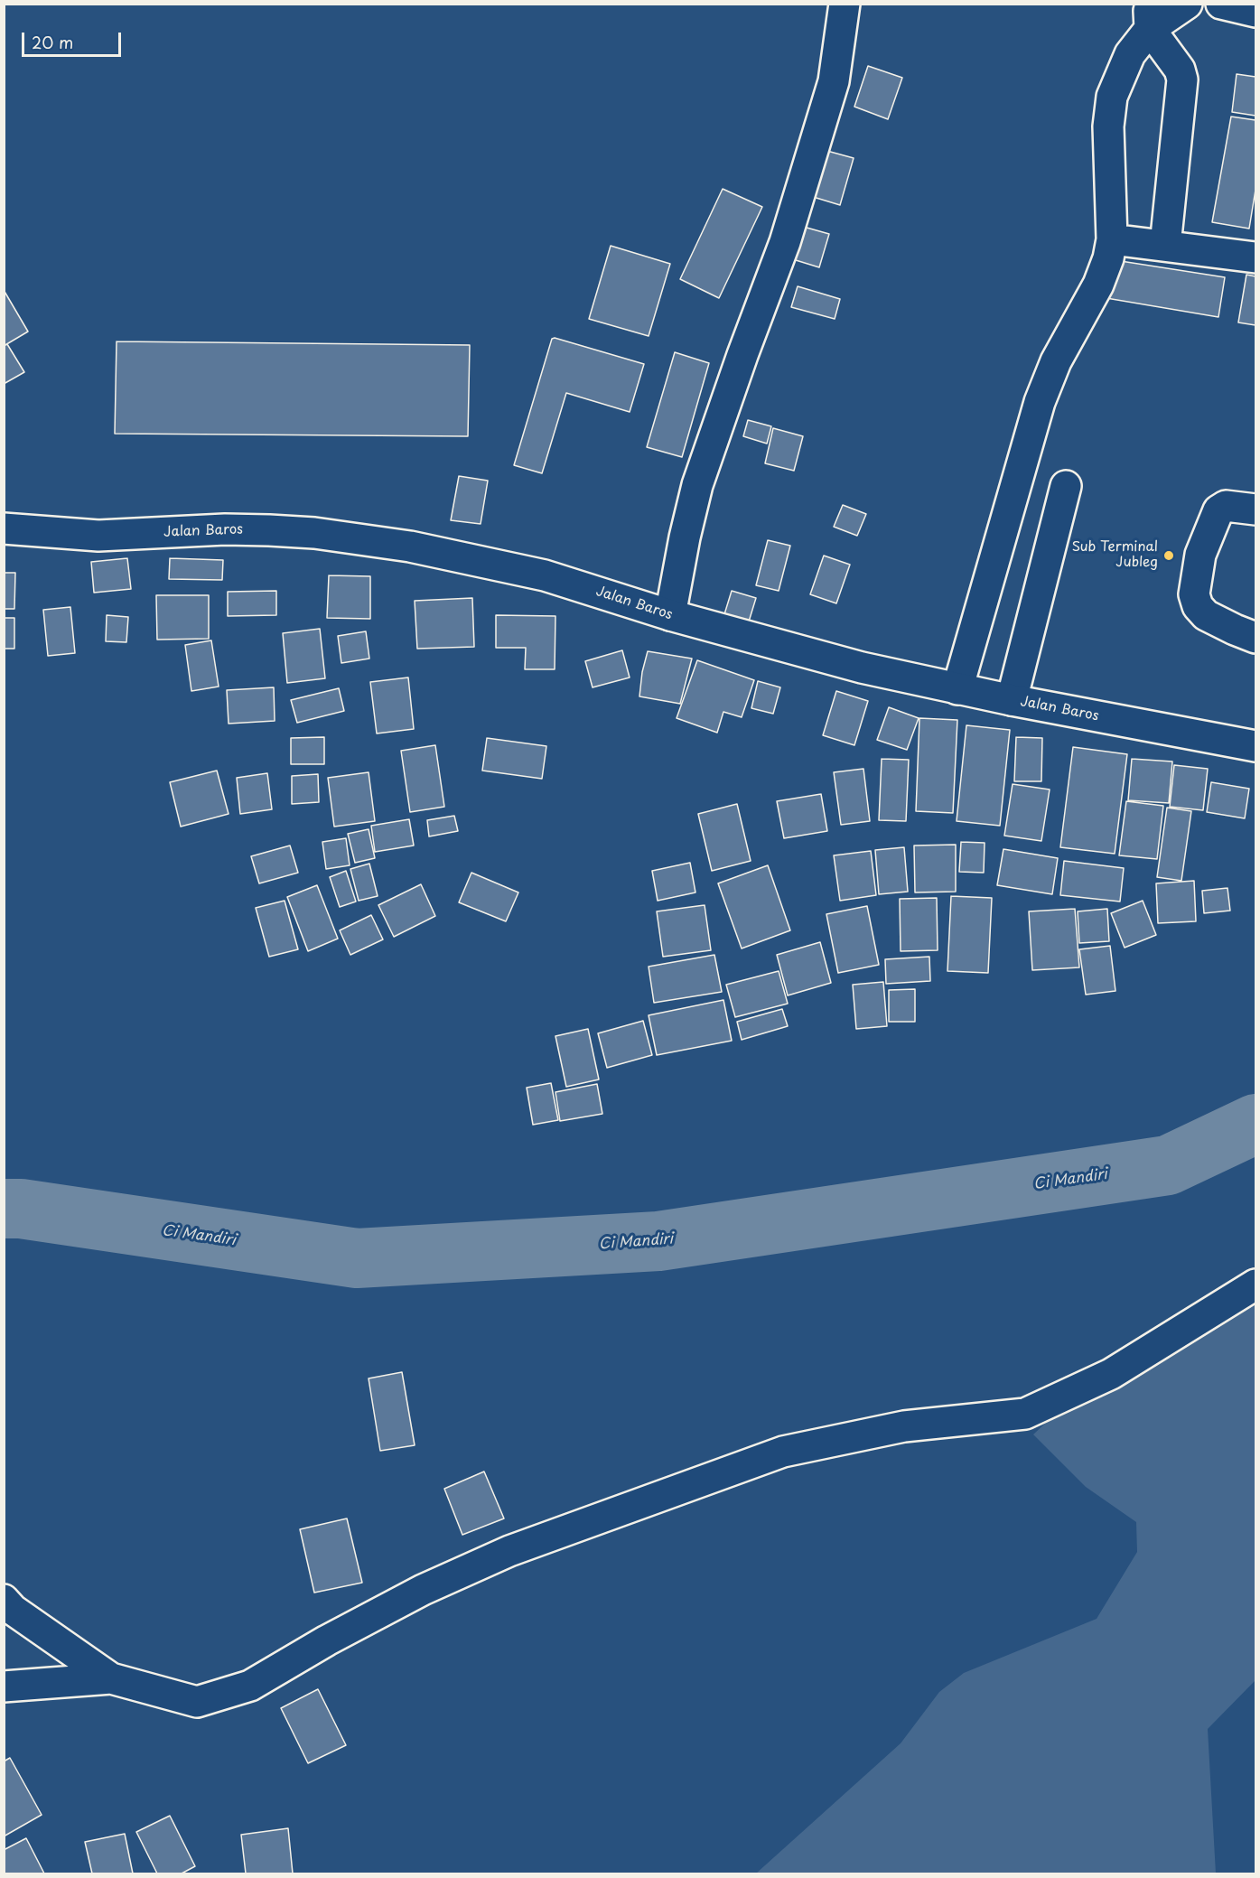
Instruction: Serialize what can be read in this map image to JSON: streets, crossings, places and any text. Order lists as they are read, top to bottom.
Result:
{
  "streets": {
    "street": ["Jalan Baros"]
  },
  "water": ["Ci Mandiri"],
  "places": ["Sub Terminal Jubleg"],
  "scale_bar": "20 m"
}
